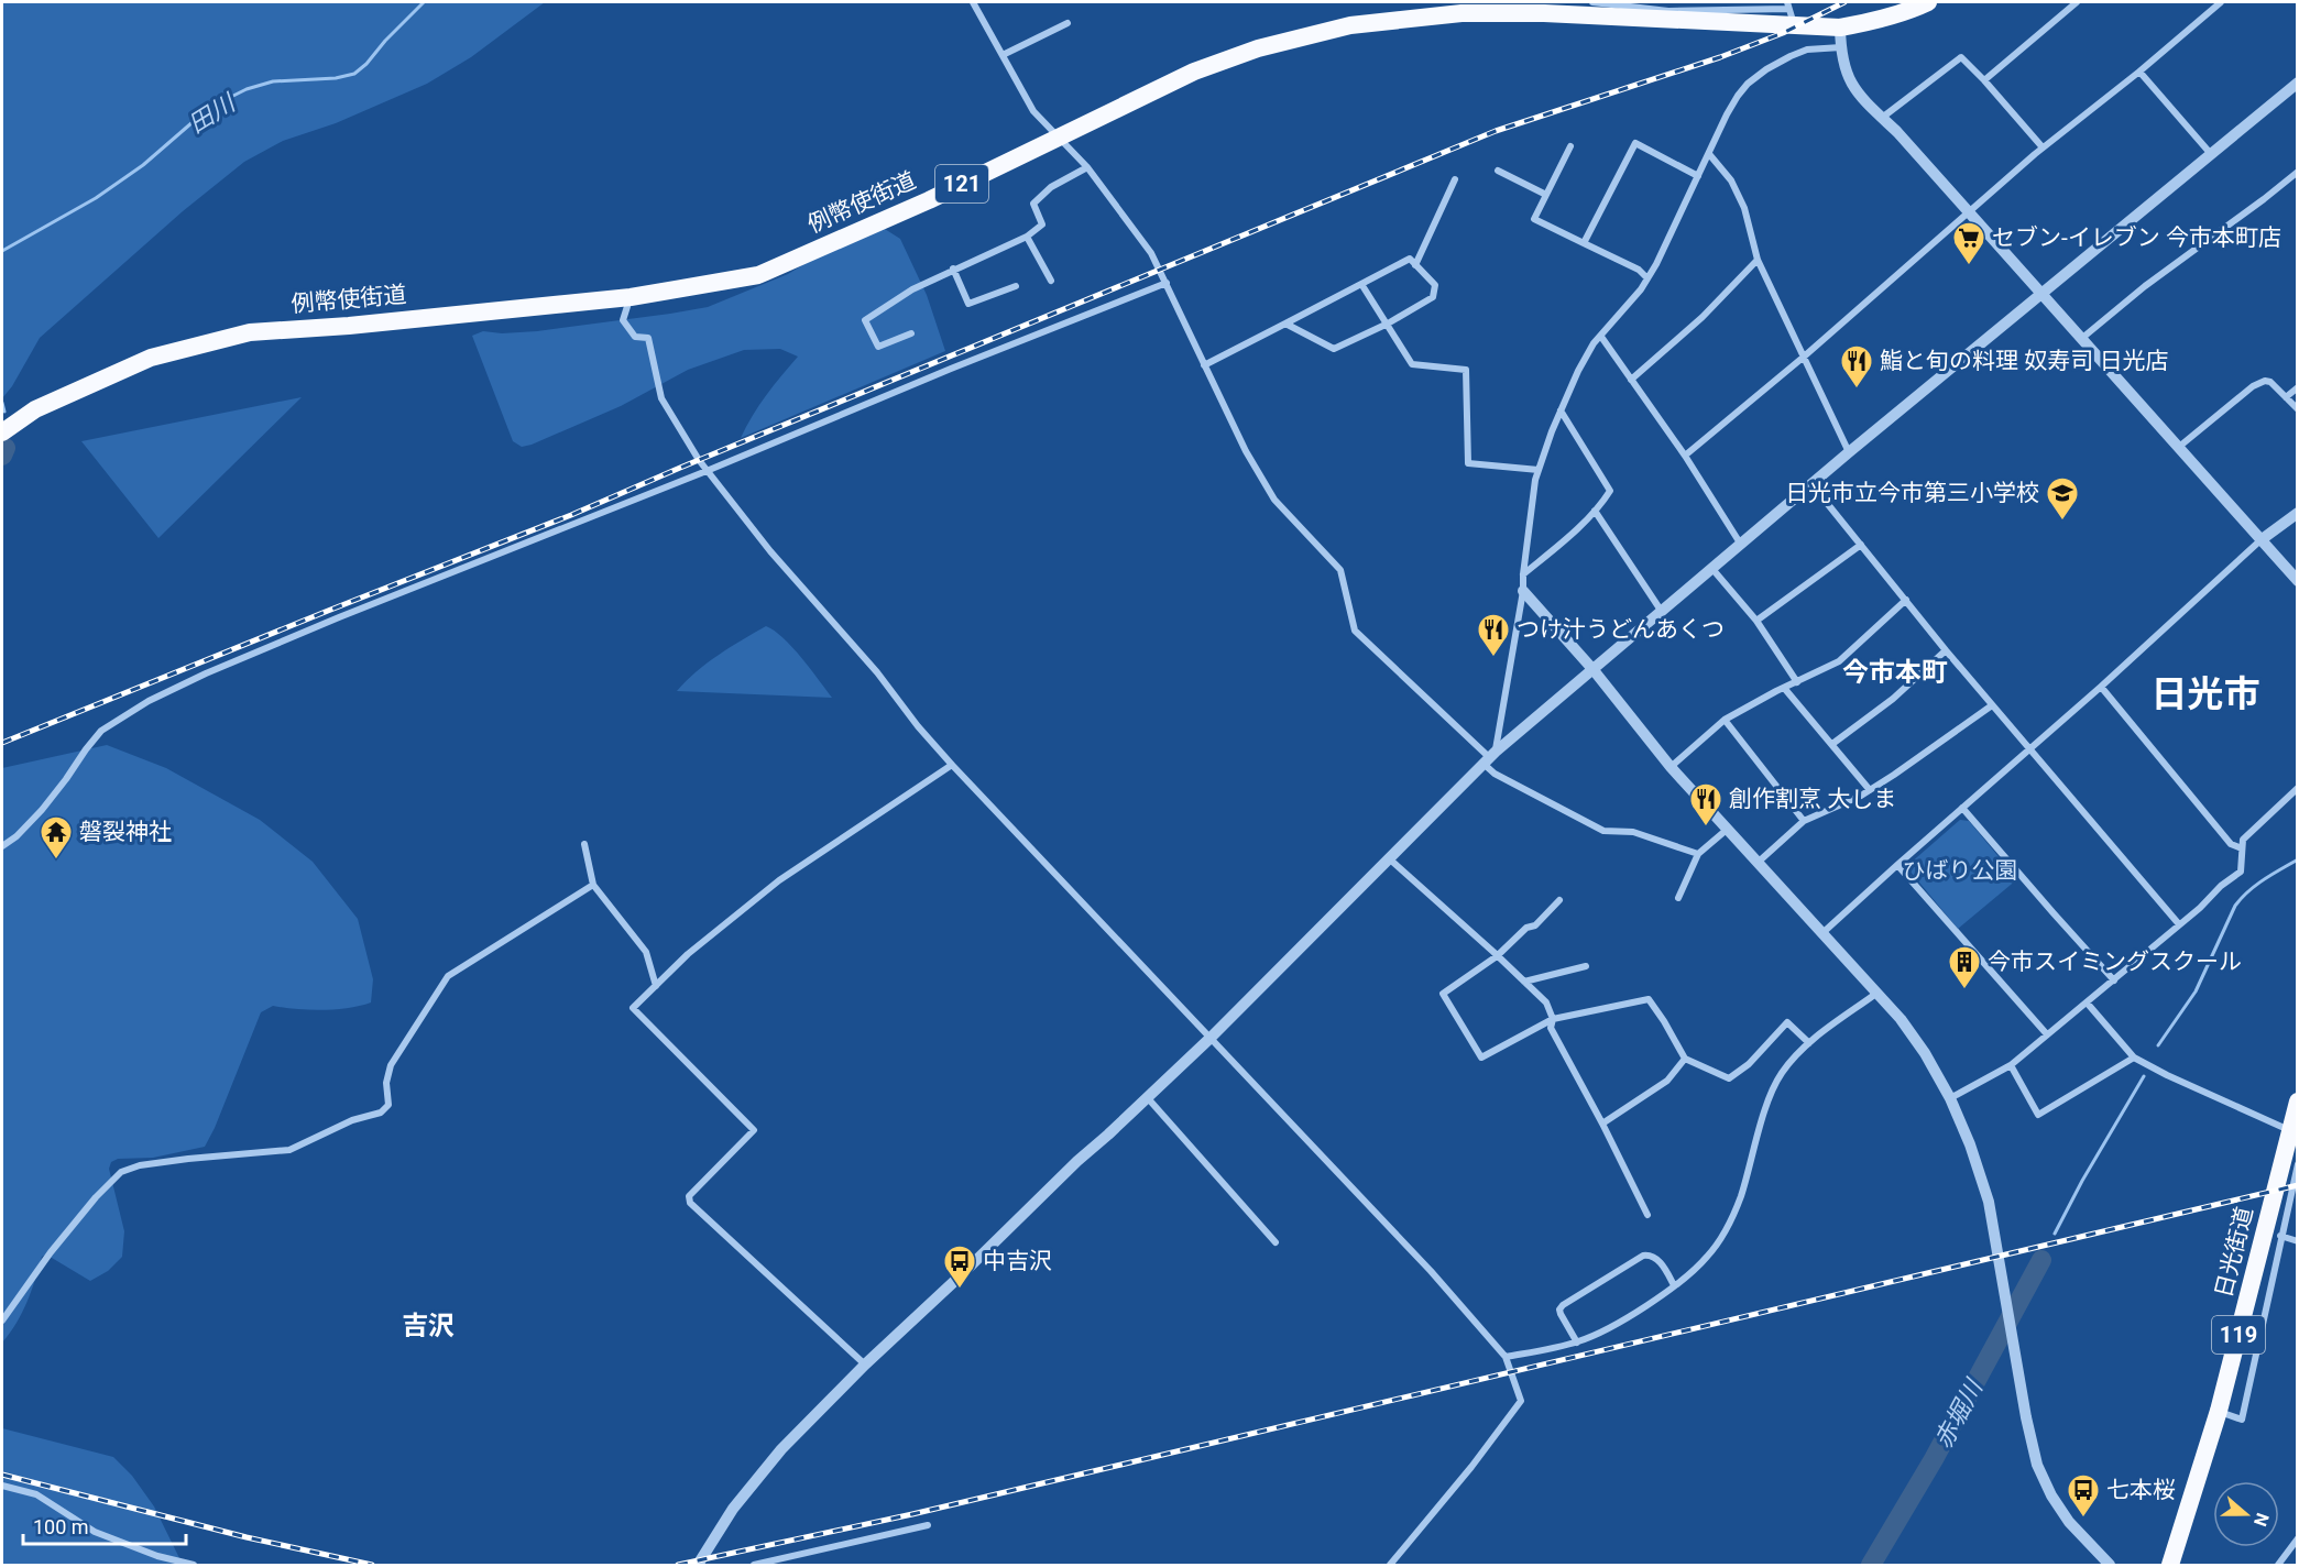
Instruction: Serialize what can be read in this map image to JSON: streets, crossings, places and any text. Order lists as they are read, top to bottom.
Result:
{
  "streets": {
    "highway": [
      "121",
      "例幣使街道",
      "日光街道",
      "119"
    ]
  },
  "districts": ["今市本町", "日光市", "吉沢"],
  "water": ["田川", "赤堀川"],
  "parks": ["ひばり公園"],
  "places": {
    "supermarket": ["セブン-イレブン 今市本町店"],
    "restaurant": ["鮨と旬の料理 奴寿司 日光店", "つけ汁うどんあくつ", "創作割烹 大しま"],
    "school or university": ["日光市立今市第三小学校"],
    "temple": ["磐裂神社"],
    "building": ["今市スイミングスクール"],
    "bus stop": ["中吉沢", "七本桜"]
  },
  "scale_bar": "100 m",
  "north": "right"
}
